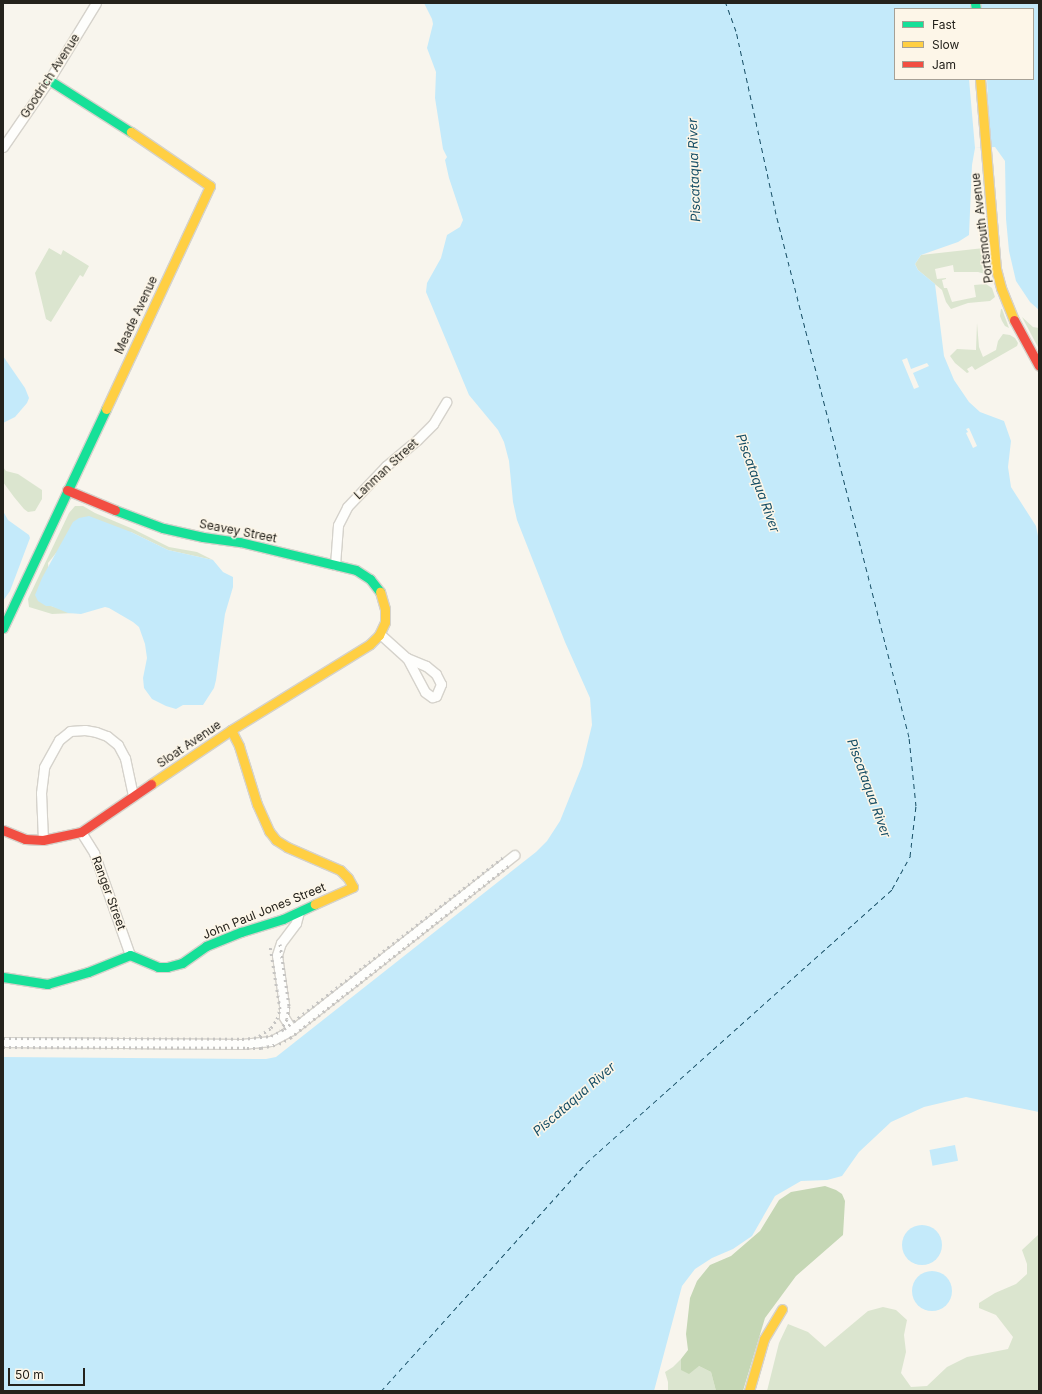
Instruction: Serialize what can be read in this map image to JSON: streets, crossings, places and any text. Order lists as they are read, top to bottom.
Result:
{
  "streets": {
    "street": [
      "Goodrich Avenue",
      "Portsmouth Avenue",
      "Meade Avenue",
      "Lanman Street",
      "Seavey Street",
      "Sloat Avenue",
      "Ranger Street",
      "John Paul Jones Street"
    ]
  },
  "crossings": [
    ["Goodrich Avenue", "Meade Avenue"],
    ["Meade Avenue", "Seavey Street"],
    ["Lanman Street", "Seavey Street"],
    ["Seavey Street", "Sloat Avenue"],
    ["Sloat Avenue", "Ranger Street"],
    ["Sloat Avenue", "John Paul Jones Street"],
    ["Ranger Street", "John Paul Jones Street"]
  ],
  "water": ["Piscataqua River"],
  "legend": ["Fast", "Slow", "Jam"],
  "scale_bar": "50 m"
}
